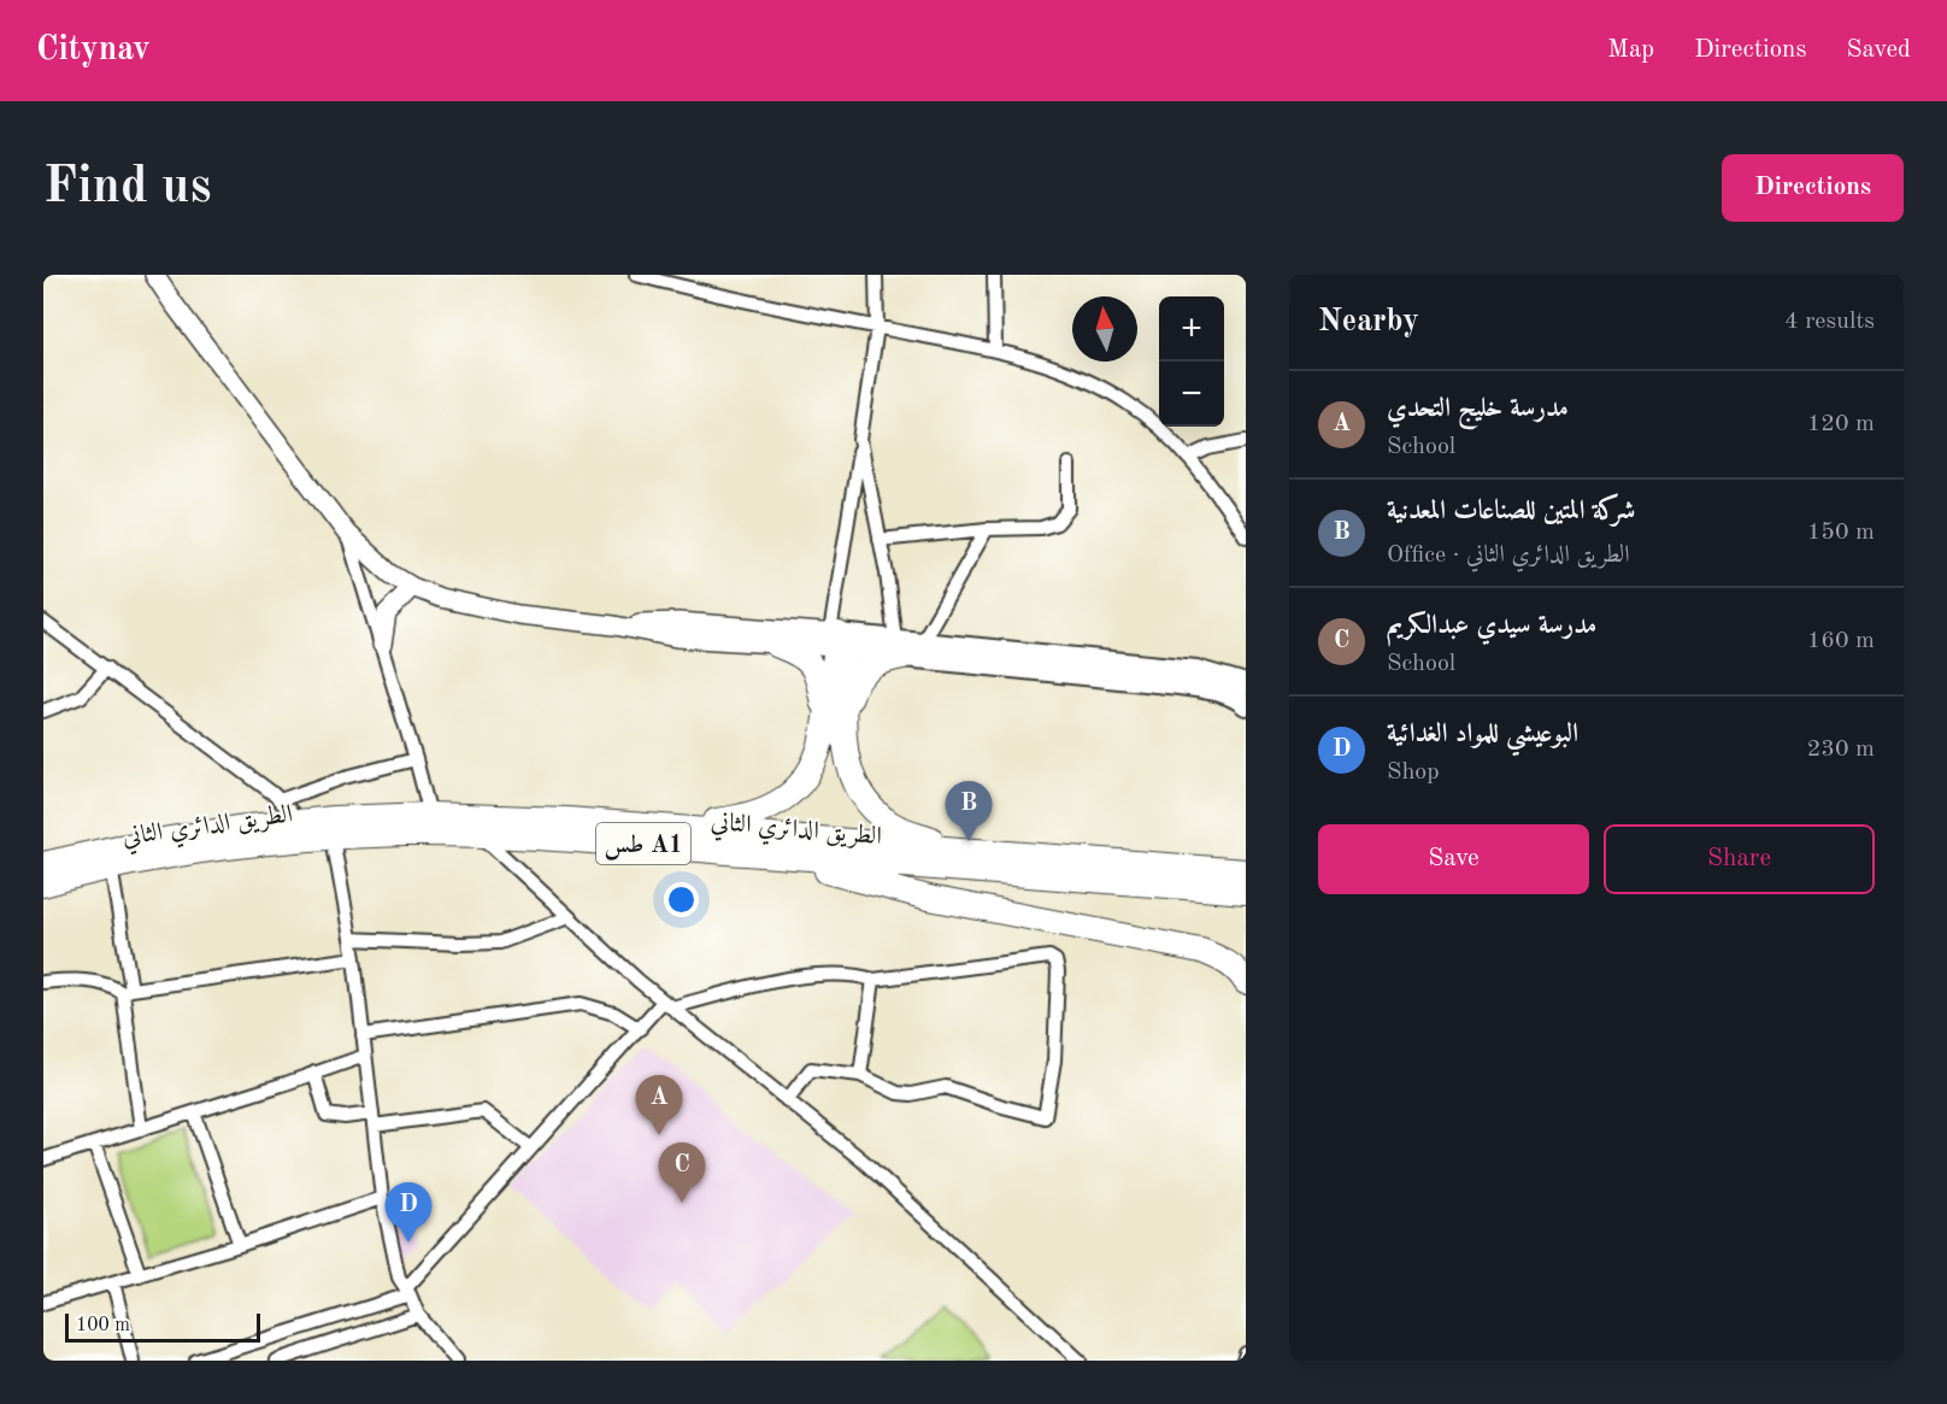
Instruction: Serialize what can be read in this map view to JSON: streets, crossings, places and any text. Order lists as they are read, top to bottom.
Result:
{
  "streets": {
    "highway": ["الطريق الدائري الثاني", "طس A1"]
  },
  "scale_bar": "100 m",
  "north": "top",
  "page": {
    "header": "Citynav",
    "nav": ["Map", "Directions", "Saved"],
    "buttons": [
      "Directions",
      ["Save", "Share"]
    ],
    "title": "Find us",
    "heading": ["Nearby", "4 results"],
    "map_buttons": ["+", "−"],
    "list": [
      {
        "mark": "A",
        "name": "مدرسة خليج التحدي",
        "note": "School",
        "value": "120 m"
      },
      {
        "mark": "B",
        "name": "شركة المتين للصناعات المعدنية",
        "note": "Office · الطريق الدائري الثاني",
        "value": "150 m"
      },
      {
        "mark": "C",
        "name": "مدرسة سيدي عبدالكريم",
        "note": "School",
        "value": "160 m"
      },
      {
        "mark": "D",
        "name": "البوعيشي للمواد الغدائية",
        "note": "Shop",
        "value": "230 m"
      }
    ],
    "pins": [
      "B",
      "A",
      "C",
      "D"
    ],
    "scale": "100 m"
  }
}
